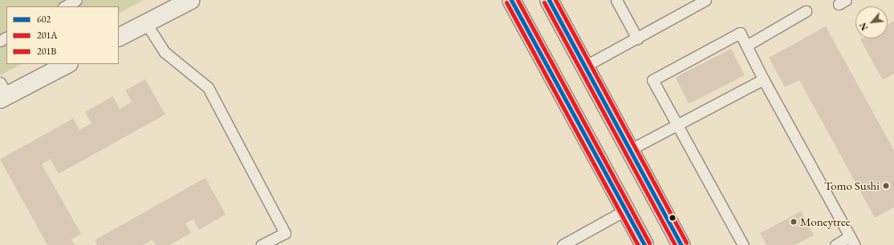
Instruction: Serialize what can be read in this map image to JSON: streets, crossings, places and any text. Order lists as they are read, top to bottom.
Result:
{
  "places": ["Tomo Sushi", "Moneytree"],
  "lines": ["transit line 602", "transit line 201B", "transit line 201A"],
  "legend": ["602", "201A", "201B"],
  "north": "bottom left"
}
